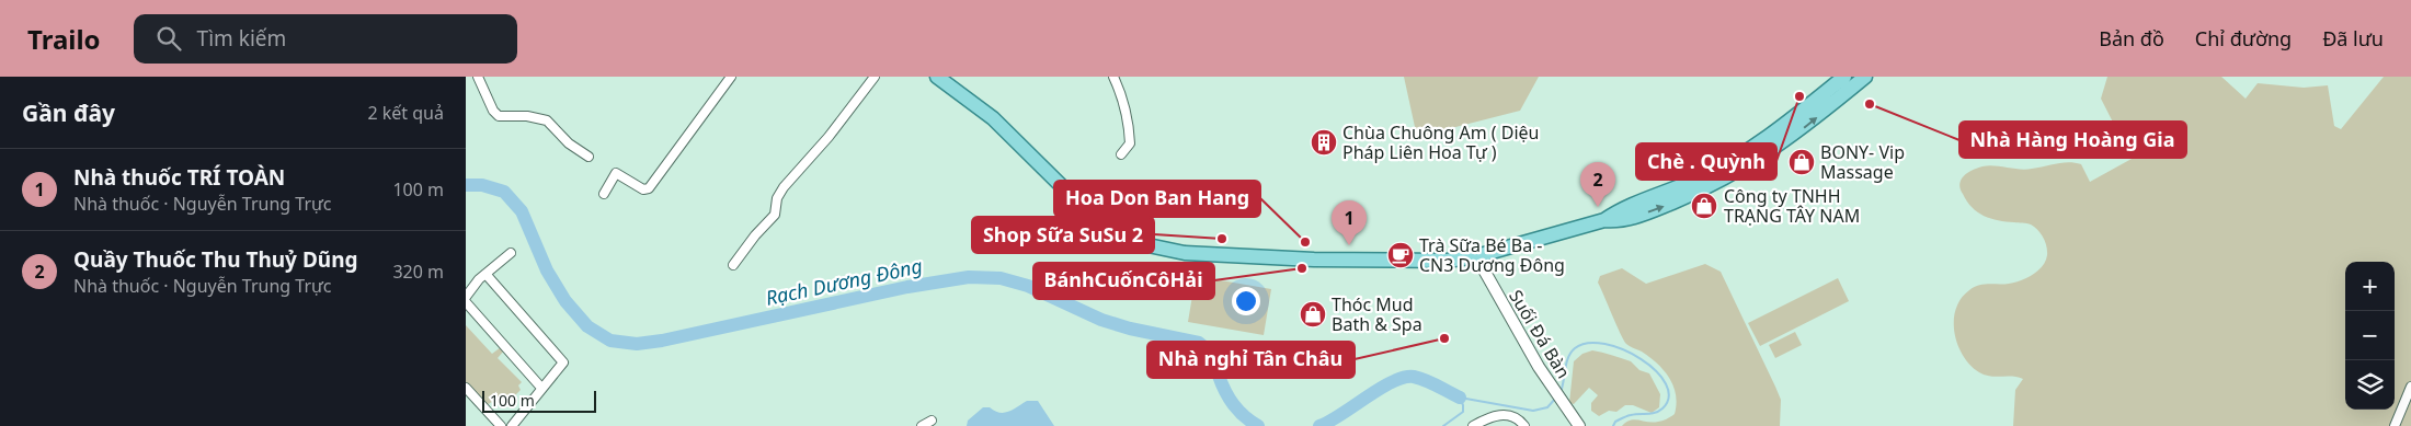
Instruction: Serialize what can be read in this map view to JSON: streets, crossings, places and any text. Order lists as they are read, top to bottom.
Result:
{
  "streets": {
    "street": ["Suối Đá Bàn"]
  },
  "water": ["Rạch Dương Đông"],
  "places": {
    "other": [
      "Chè . Quỳnh",
      "Nhà Hàng Hoàng Gia",
      "Shop Sữa SuSu 2",
      "Hoa Don Ban Hang",
      "BánhCuốnCôHải",
      "Nhà nghỉ Tân Châu"
    ],
    "building": ["Chùa Chuông Am ( Diệu Pháp Liên Hoa Tự )"],
    "shop": ["BONY- Vip Massage", "Công ty TNHH TRẠNG TÂY NAM", "Thóc Mud Bath & Spa"],
    "cafe": ["Trà Sữa Bé Ba - CN3 Dương Đông"]
  },
  "scale_bar": "100 m",
  "page": {
    "header": "Trailo",
    "search": "Tìm kiếm",
    "nav": ["Bản đồ", "Chỉ đường", "Đã lưu"],
    "heading": ["Gần đây", "2 kết quả"],
    "list": [
      {
        "mark": "1",
        "name": "Nhà thuốc TRÍ TOÀN",
        "note": "Nhà thuốc · Nguyễn Trung Trực",
        "value": "100 m"
      },
      {
        "mark": "2",
        "name": "Quầy Thuốc Thu Thuỷ Dũng",
        "note": "Nhà thuốc · Nguyễn Trung Trực",
        "value": "320 m"
      }
    ],
    "pins": ["2", "1"],
    "map_buttons": ["+", "−"],
    "scale": "100 m"
  }
}
